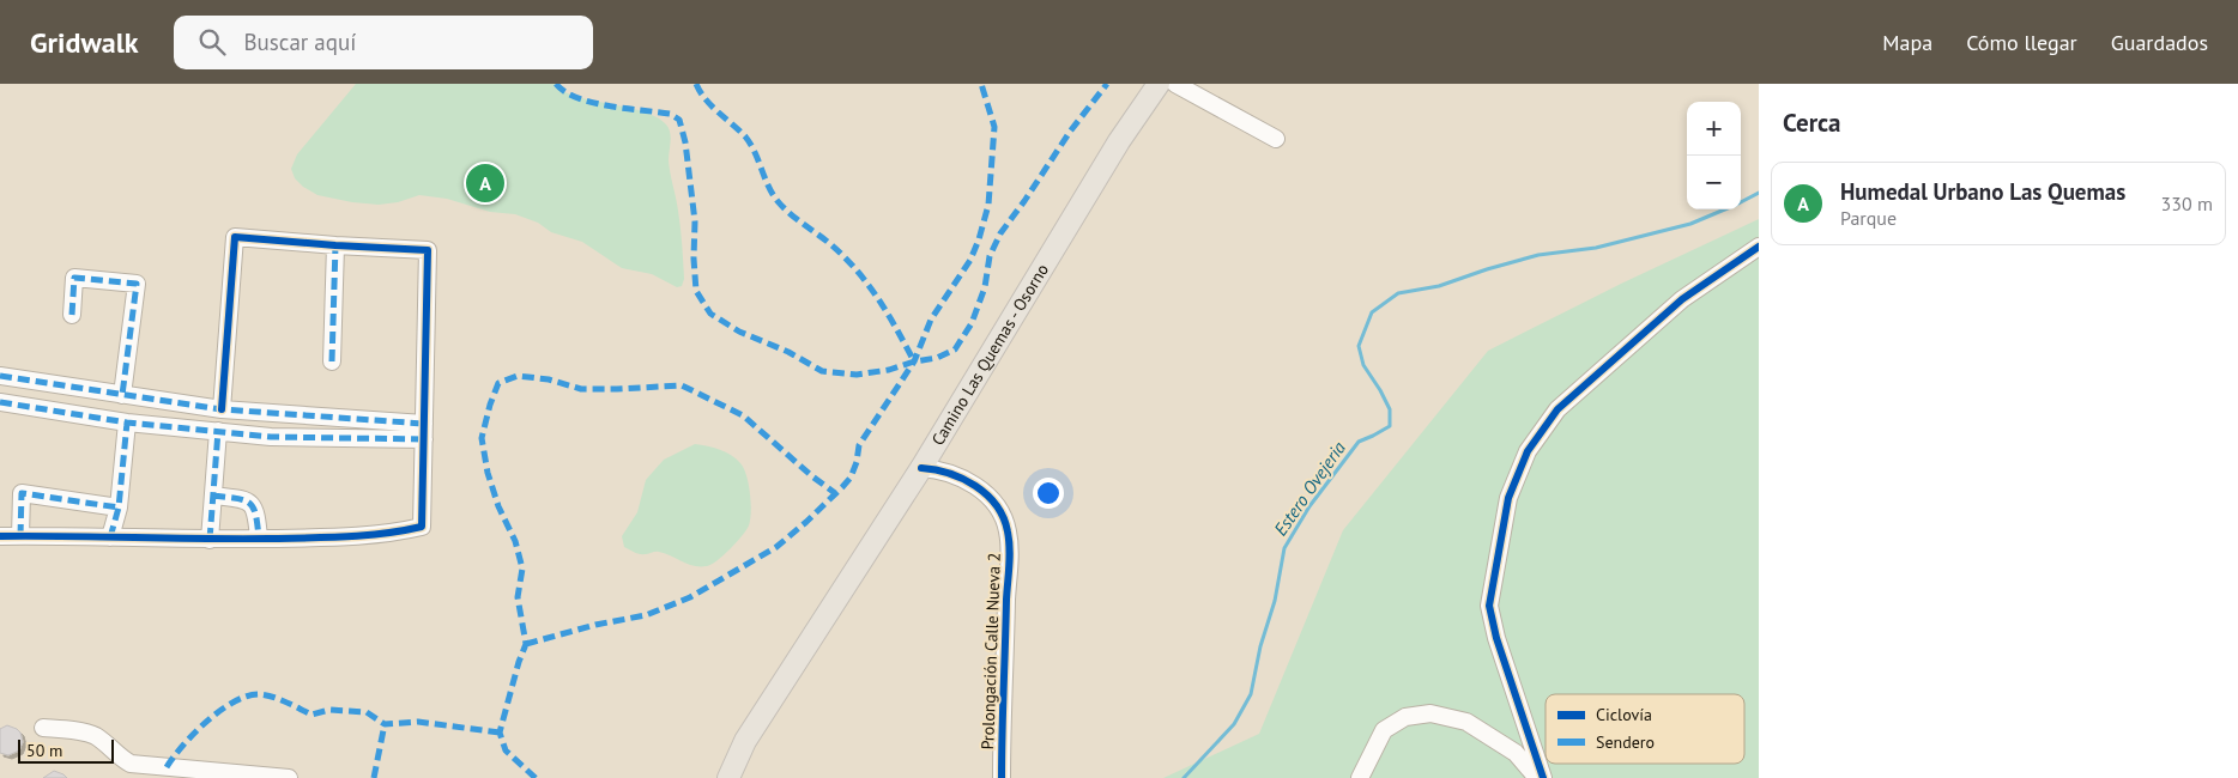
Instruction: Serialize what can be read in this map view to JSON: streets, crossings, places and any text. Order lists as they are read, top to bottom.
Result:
{
  "streets": {
    "main road": ["Camino Las Quemas - Osorno"],
    "street": ["Prolongación Calle Nueva 2"]
  },
  "crossings": [
    ["Camino Las Quemas - Osorno", "Prolongación Calle Nueva 2"]
  ],
  "water": ["Estero Ovejeria"],
  "legend": ["Ciclovía", "Sendero"],
  "scale_bar": "50 m",
  "page": {
    "header": "Gridwalk",
    "search": "Buscar aquí",
    "nav": ["Mapa", "Cómo llegar", "Guardados"],
    "heading": "Cerca",
    "map_buttons": ["+", "−"],
    "pins": "A",
    "list": [
      {
        "mark": "A",
        "name": "Humedal Urbano Las Quemas",
        "note": "Parque",
        "value": "330 m"
      }
    ],
    "scale": "50 m"
  }
}
